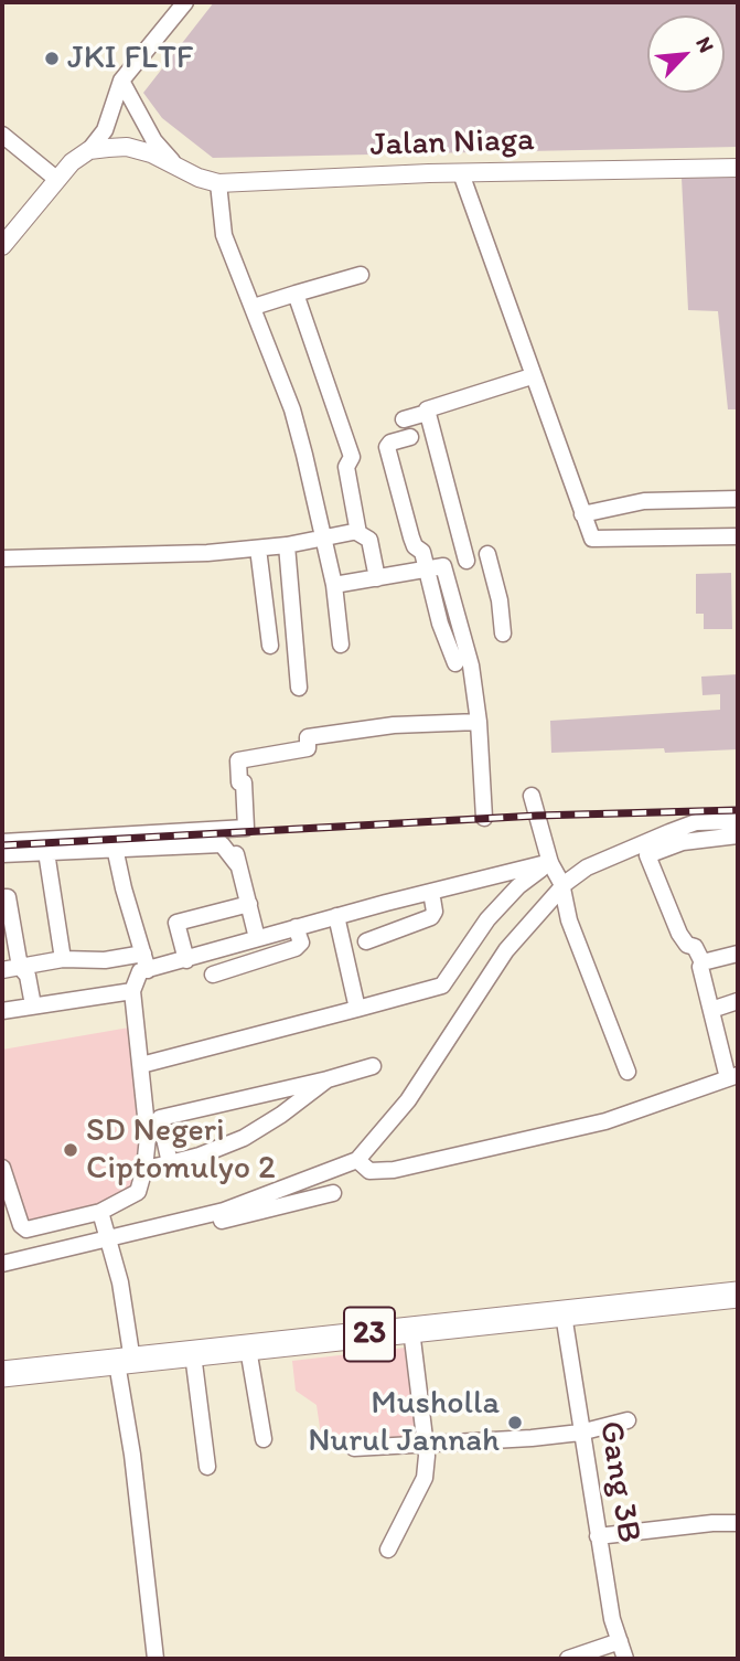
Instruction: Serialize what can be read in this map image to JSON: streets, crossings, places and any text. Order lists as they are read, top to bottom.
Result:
{
  "streets": {
    "highway": ["23"],
    "street": ["Jalan Niaga", "Gang 3B"]
  },
  "crossings": [
    ["23", "Gang 3B"]
  ],
  "places": ["JKI FLTF", "SD Negeri Ciptomulyo 2", "Musholla Nurul Jannah"],
  "north": "top right"
}
